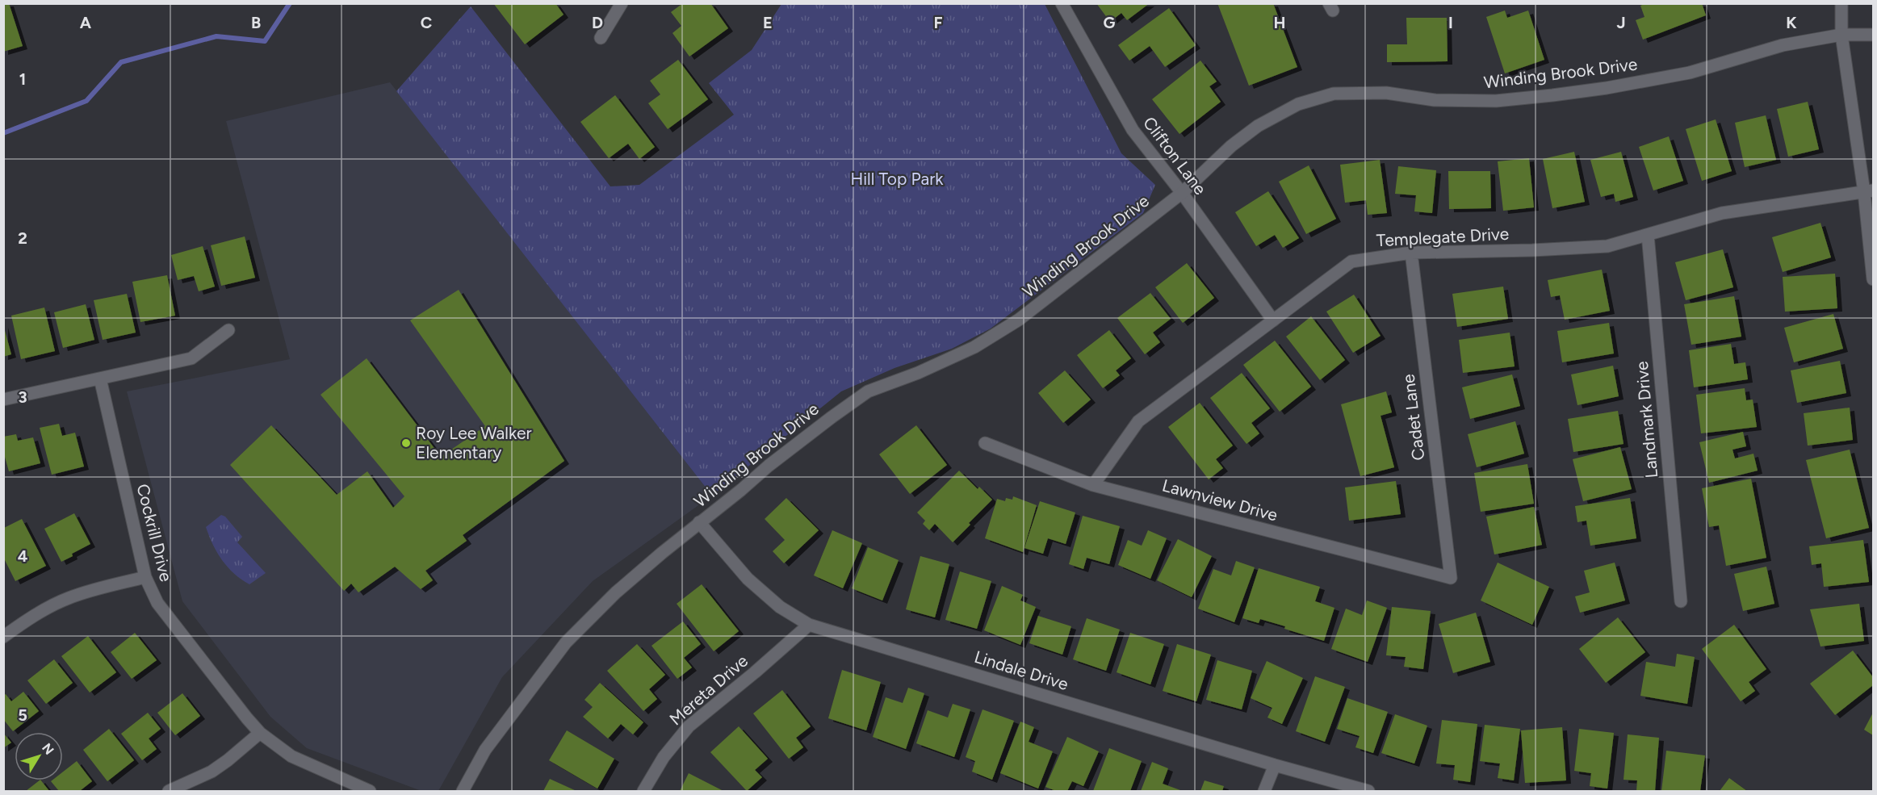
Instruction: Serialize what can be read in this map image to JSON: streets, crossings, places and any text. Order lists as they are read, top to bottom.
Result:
{
  "streets": {
    "street": [
      "Winding Brook Drive",
      "Clifton Lane",
      "Templegate Drive",
      "Cadet Lane",
      "Landmark Drive",
      "Lawnview Drive",
      "Cockrill Drive",
      "Lindale Drive",
      "Mereta Drive"
    ]
  },
  "crossings": [
    ["Winding Brook Drive", "Clifton Lane"],
    ["Winding Brook Drive", "Lindale Drive"],
    ["Clifton Lane", "Templegate Drive"],
    ["Templegate Drive", "Cadet Lane"],
    ["Templegate Drive", "Landmark Drive"],
    ["Templegate Drive", "Lawnview Drive"],
    ["Cadet Lane", "Lawnview Drive"],
    ["Lindale Drive", "Mereta Drive"]
  ],
  "parks": ["Hill Top Park"],
  "places": ["Roy Lee Walker Elementary"],
  "north": "top right",
  "grid": {
    "columns": [
      "A",
      "B",
      "C",
      "D",
      "E",
      "F",
      "G",
      "H",
      "I",
      "J",
      "K"
    ],
    "rows": [
      "1",
      "2",
      "3",
      "4",
      "5"
    ]
  }
}
